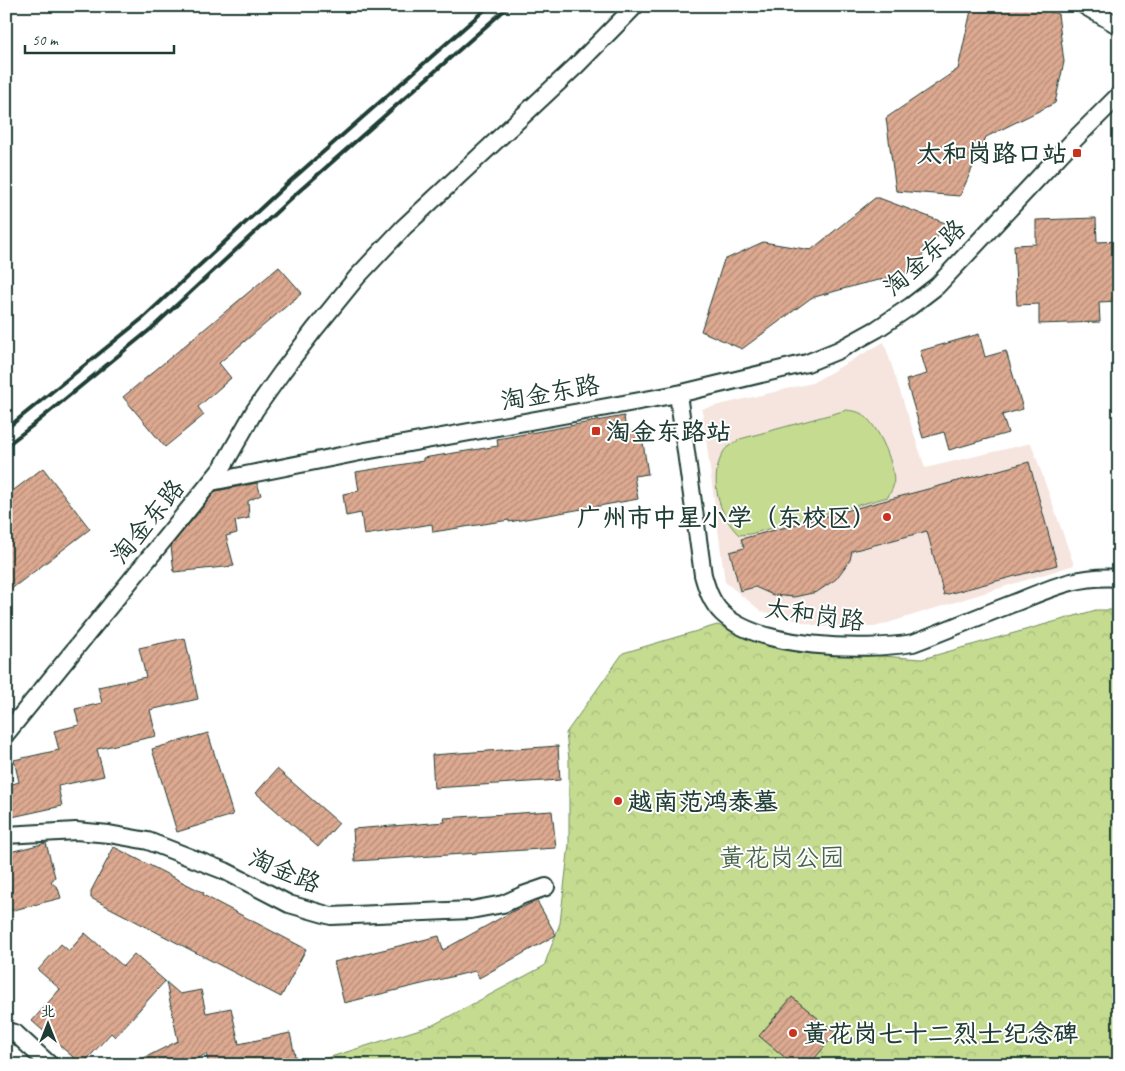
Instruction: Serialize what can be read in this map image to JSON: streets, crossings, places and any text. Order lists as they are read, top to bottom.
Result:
{
  "streets": {
    "street": ["淘金东路", "太和岗路", "淘金路"]
  },
  "crossings": [
    ["淘金东路", "太和岗路"]
  ],
  "parks": ["黄花岗公园"],
  "places": {
    "transit": ["太和岗路口站", "淘金东路站"],
    "other": ["广州市中星小学（东校区）", "越南范鸿泰墓", "黄花岗七十二烈士纪念碑"]
  },
  "scale_bar": "50 m",
  "north": "top"
}
